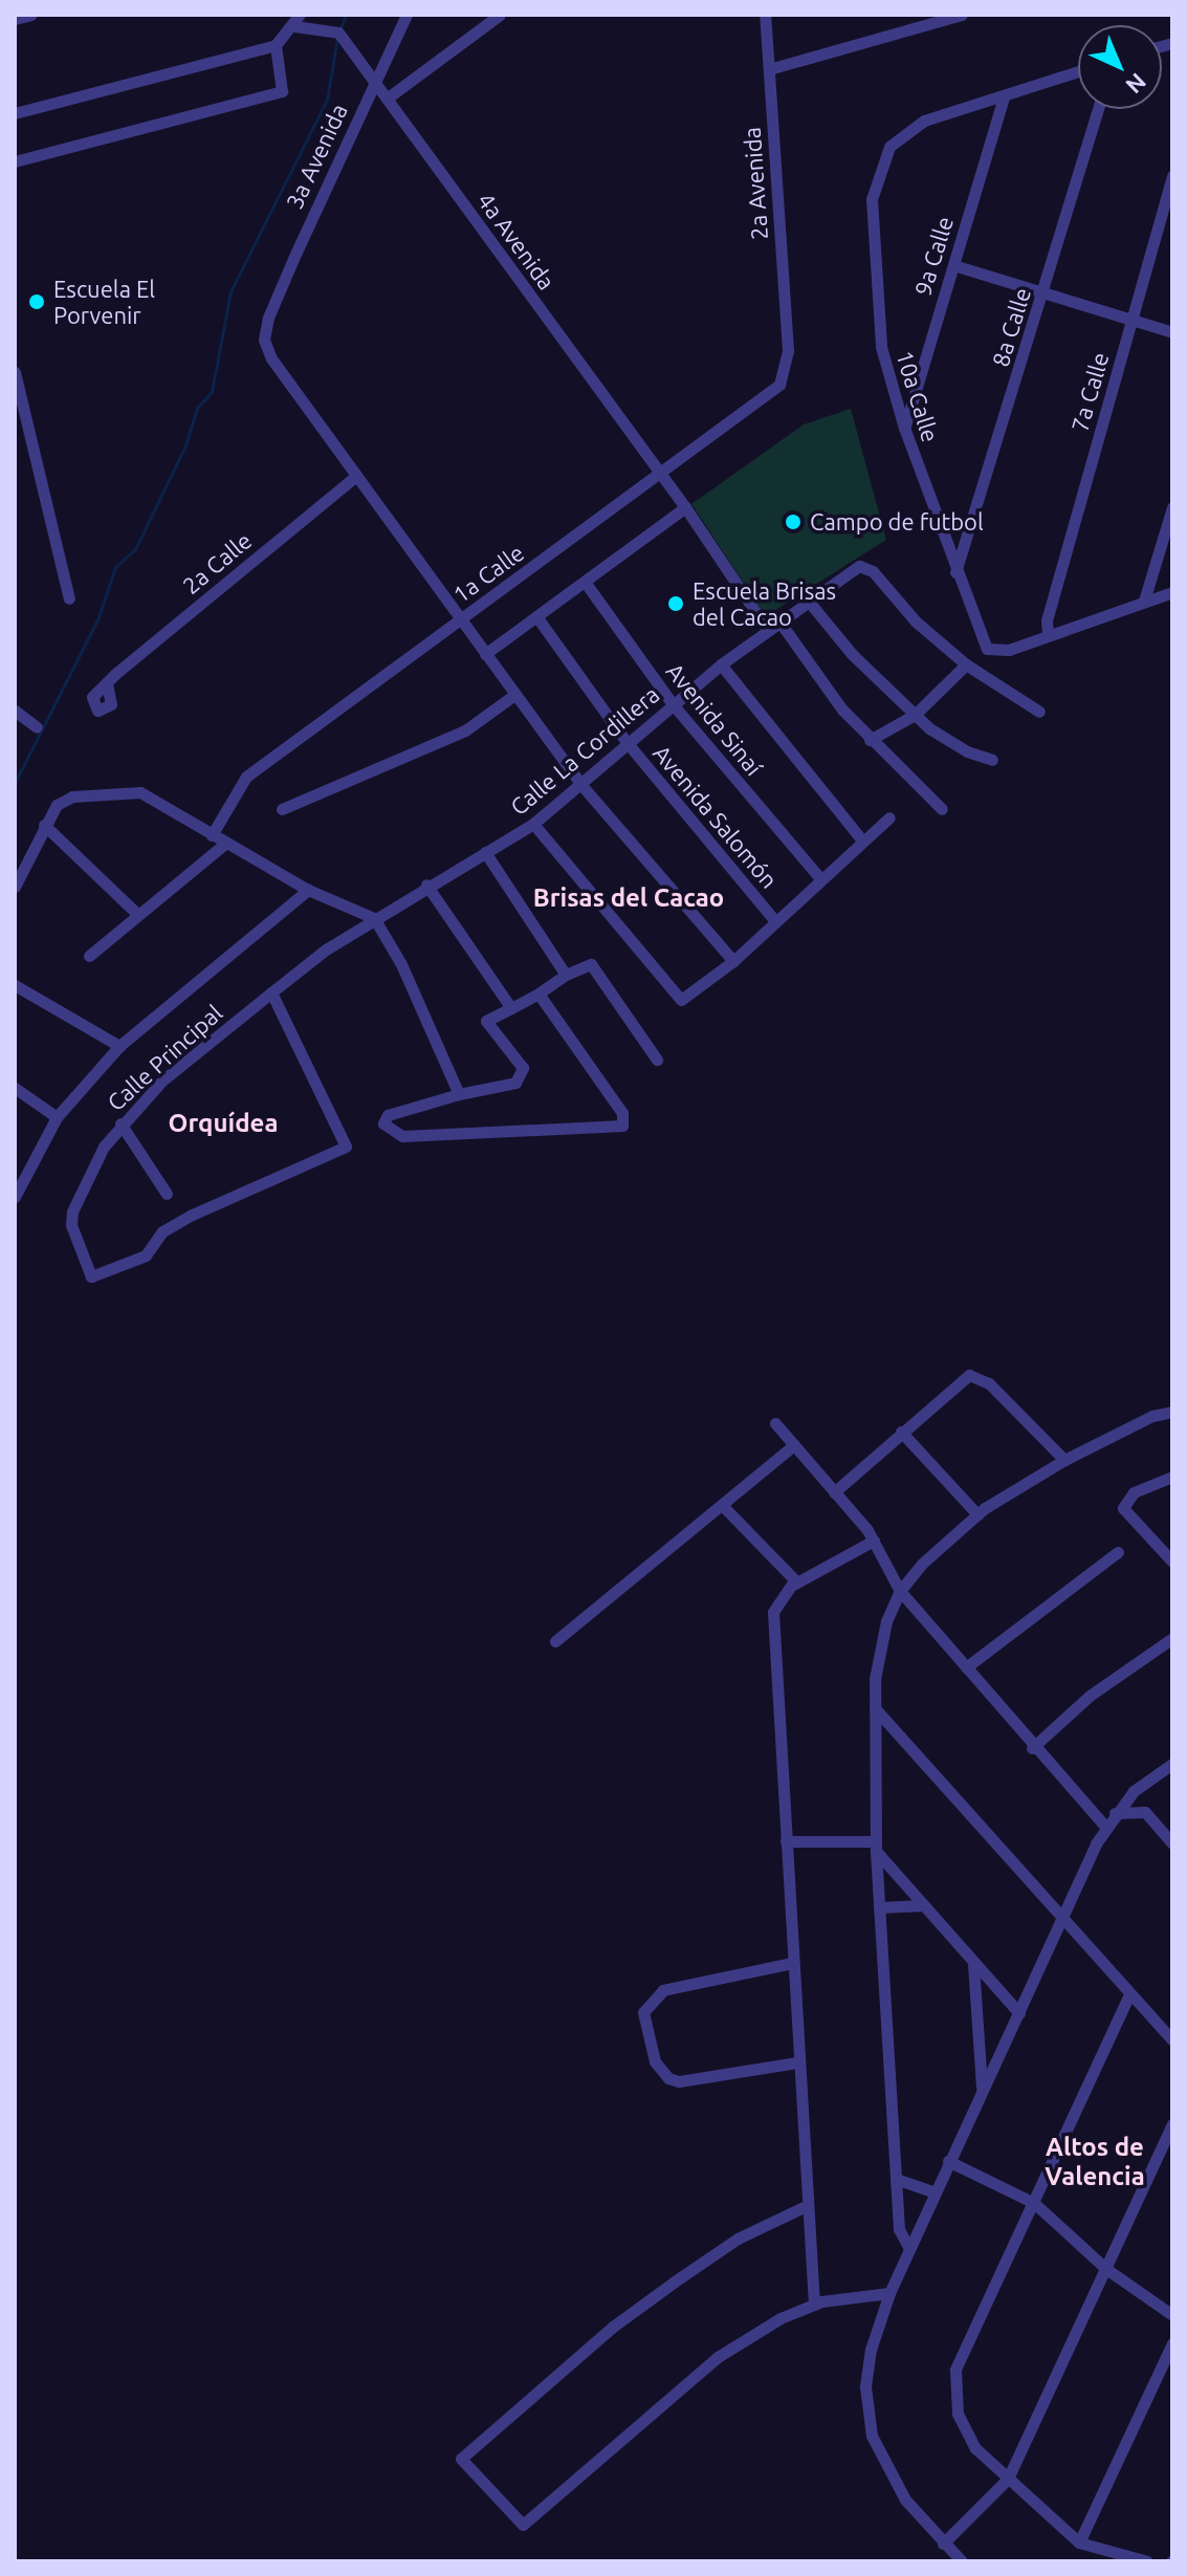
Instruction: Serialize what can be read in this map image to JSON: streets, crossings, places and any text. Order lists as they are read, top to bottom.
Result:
{
  "streets": {
    "street": [
      "3a Avenida",
      "2a Avenida",
      "4a Avenida",
      "9a Calle",
      "8a Calle",
      "7a Calle",
      "10a Calle",
      "2a Calle",
      "1a Calle",
      "Avenida Sinaí",
      "Calle La Cordillera",
      "Avenida Salomón",
      "Calle Principal"
    ]
  },
  "crossings": [
    ["3a Avenida", "4a Avenida"],
    ["3a Avenida", "2a Calle"],
    ["2a Avenida", "1a Calle"],
    ["4a Avenida", "1a Calle"],
    ["4a Avenida", "Calle La Cordillera"],
    ["9a Calle", "10a Calle"],
    ["8a Calle", "10a Calle"],
    ["7a Calle", "10a Calle"],
    ["Avenida Sinaí", "Calle La Cordillera"],
    ["Calle La Cordillera", "Avenida Salomón"],
    ["Calle La Cordillera", "Calle Principal"]
  ],
  "districts": ["Brisas del Cacao", "Orquídea", "Altos de Valencia"],
  "places": ["Escuela El Porvenir", "Campo de futbol", "Escuela Brisas del Cacao"],
  "north": "bottom right"
}
